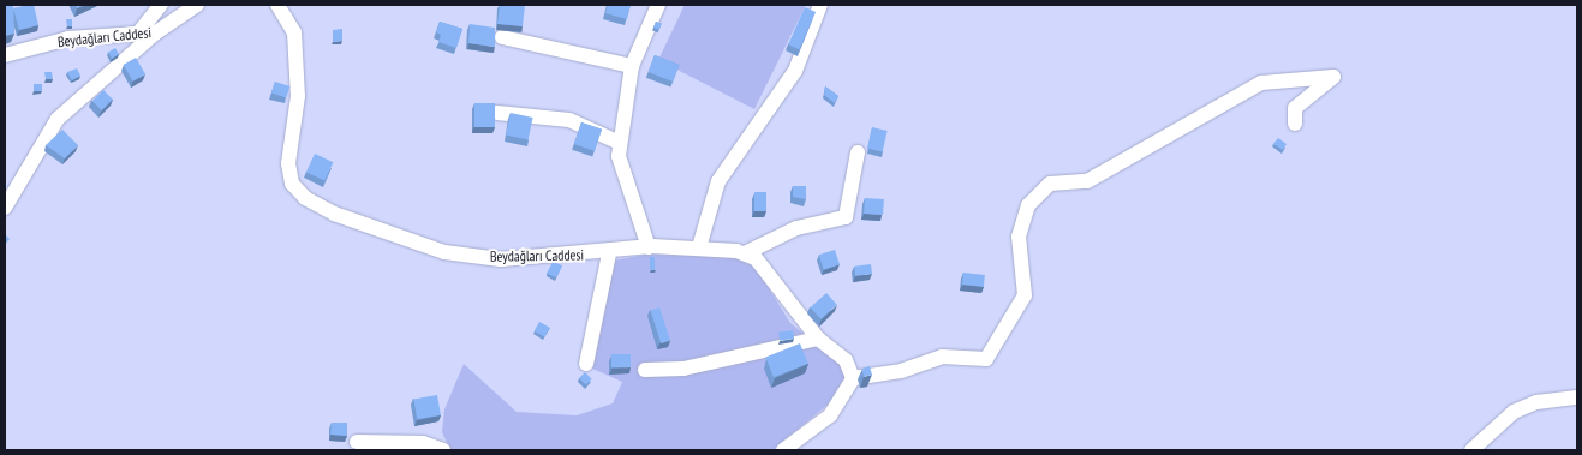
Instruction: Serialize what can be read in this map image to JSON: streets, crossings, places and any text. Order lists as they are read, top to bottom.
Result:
{
  "streets": {
    "street": ["Beydağları Caddesi"]
  }
}
